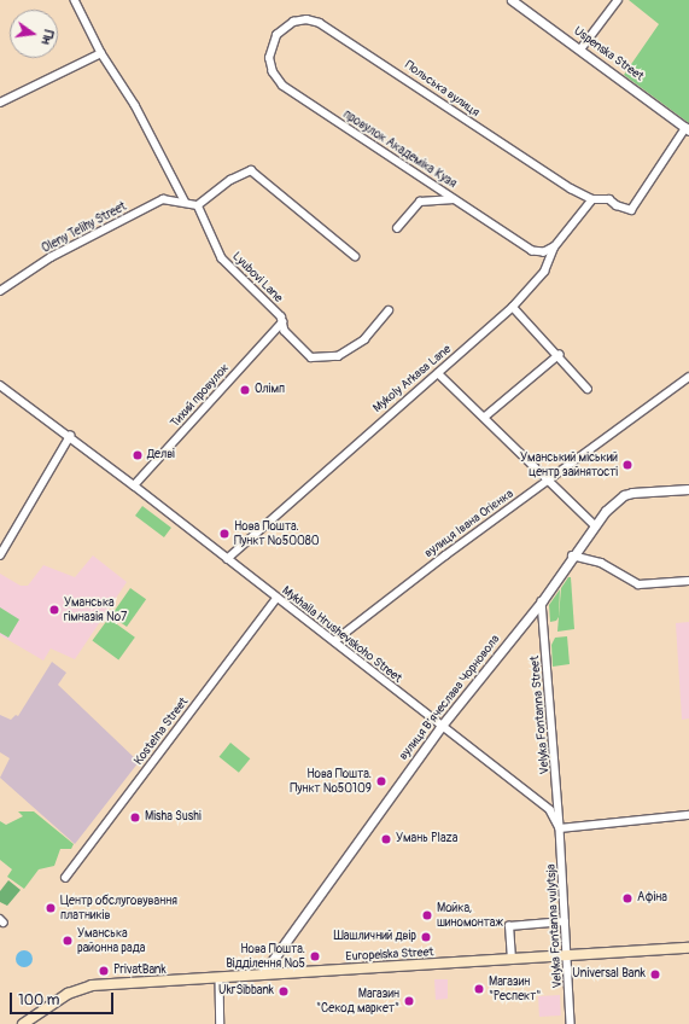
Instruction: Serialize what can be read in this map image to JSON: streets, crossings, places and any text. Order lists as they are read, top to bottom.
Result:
{
  "streets": {
    "main road": ["Europeiska Street"],
    "street": [
      "Uspenska Street",
      "Польська вулиця",
      "провулок Академіка Кузя",
      "Oleny Telihy Street",
      "Lyubovi Lane",
      "Mykoly Arkasa Lane",
      "Тихий провулок",
      "вулиця Івана Огієнка",
      "Mykhaila Hrushevskoho Street",
      "вулиця В’ячеслава Чорновола",
      "Velyka Fontanna Street",
      "Kostelna Street",
      "Velyka Fontanna vulytsja"
    ]
  },
  "crossings": [
    ["Uspenska Street", "Польська вулиця"],
    ["Польська вулиця", "провулок Академіка Кузя"],
    ["Польська вулиця", "Mykoly Arkasa Lane"],
    ["провулок Академіка Кузя", "Mykoly Arkasa Lane"],
    ["Lyubovi Lane", "Тихий провулок"],
    ["Mykoly Arkasa Lane", "Mykhaila Hrushevskoho Street"],
    ["Тихий провулок", "Mykhaila Hrushevskoho Street"],
    ["вулиця Івана Огієнка", "Mykhaila Hrushevskoho Street"],
    ["Mykhaila Hrushevskoho Street", "вулиця В’ячеслава Чорновола"],
    ["Mykhaila Hrushevskoho Street", "Velyka Fontanna Street"],
    ["Mykhaila Hrushevskoho Street", "Kostelna Street"],
    ["Mykhaila Hrushevskoho Street", "Velyka Fontanna vulytsja"],
    ["вулиця В’ячеслава Чорновола", "Velyka Fontanna Street"],
    ["вулиця В’ячеслава Чорновола", "Europeiska Street"],
    ["Velyka Fontanna Street", "Velyka Fontanna vulytsja"],
    ["Velyka Fontanna vulytsja", "Europeiska Street"]
  ],
  "places": [
    "Олімп",
    "Делві",
    "Уманський міський центр зайнятості",
    "Нова Пошта. Пункт №50080",
    "Уманська гімназія №7",
    "Нова Пошта. Пункт №50109",
    "Мisha Sushi",
    "Умань Plaza",
    "Афіна",
    "Центр обслуговування платників",
    "Мойка, шиномонтаж",
    "Шашличний двір",
    "Уманська районна рада",
    "Нова Пошта. Відділення №5",
    "PrivatBank",
    "Universal Bank",
    "Магазин \"Респект\"",
    "UkrSibbank",
    "Магазин \"Секод маркет\""
  ],
  "scale_bar": "100 m",
  "north": "right"
}
